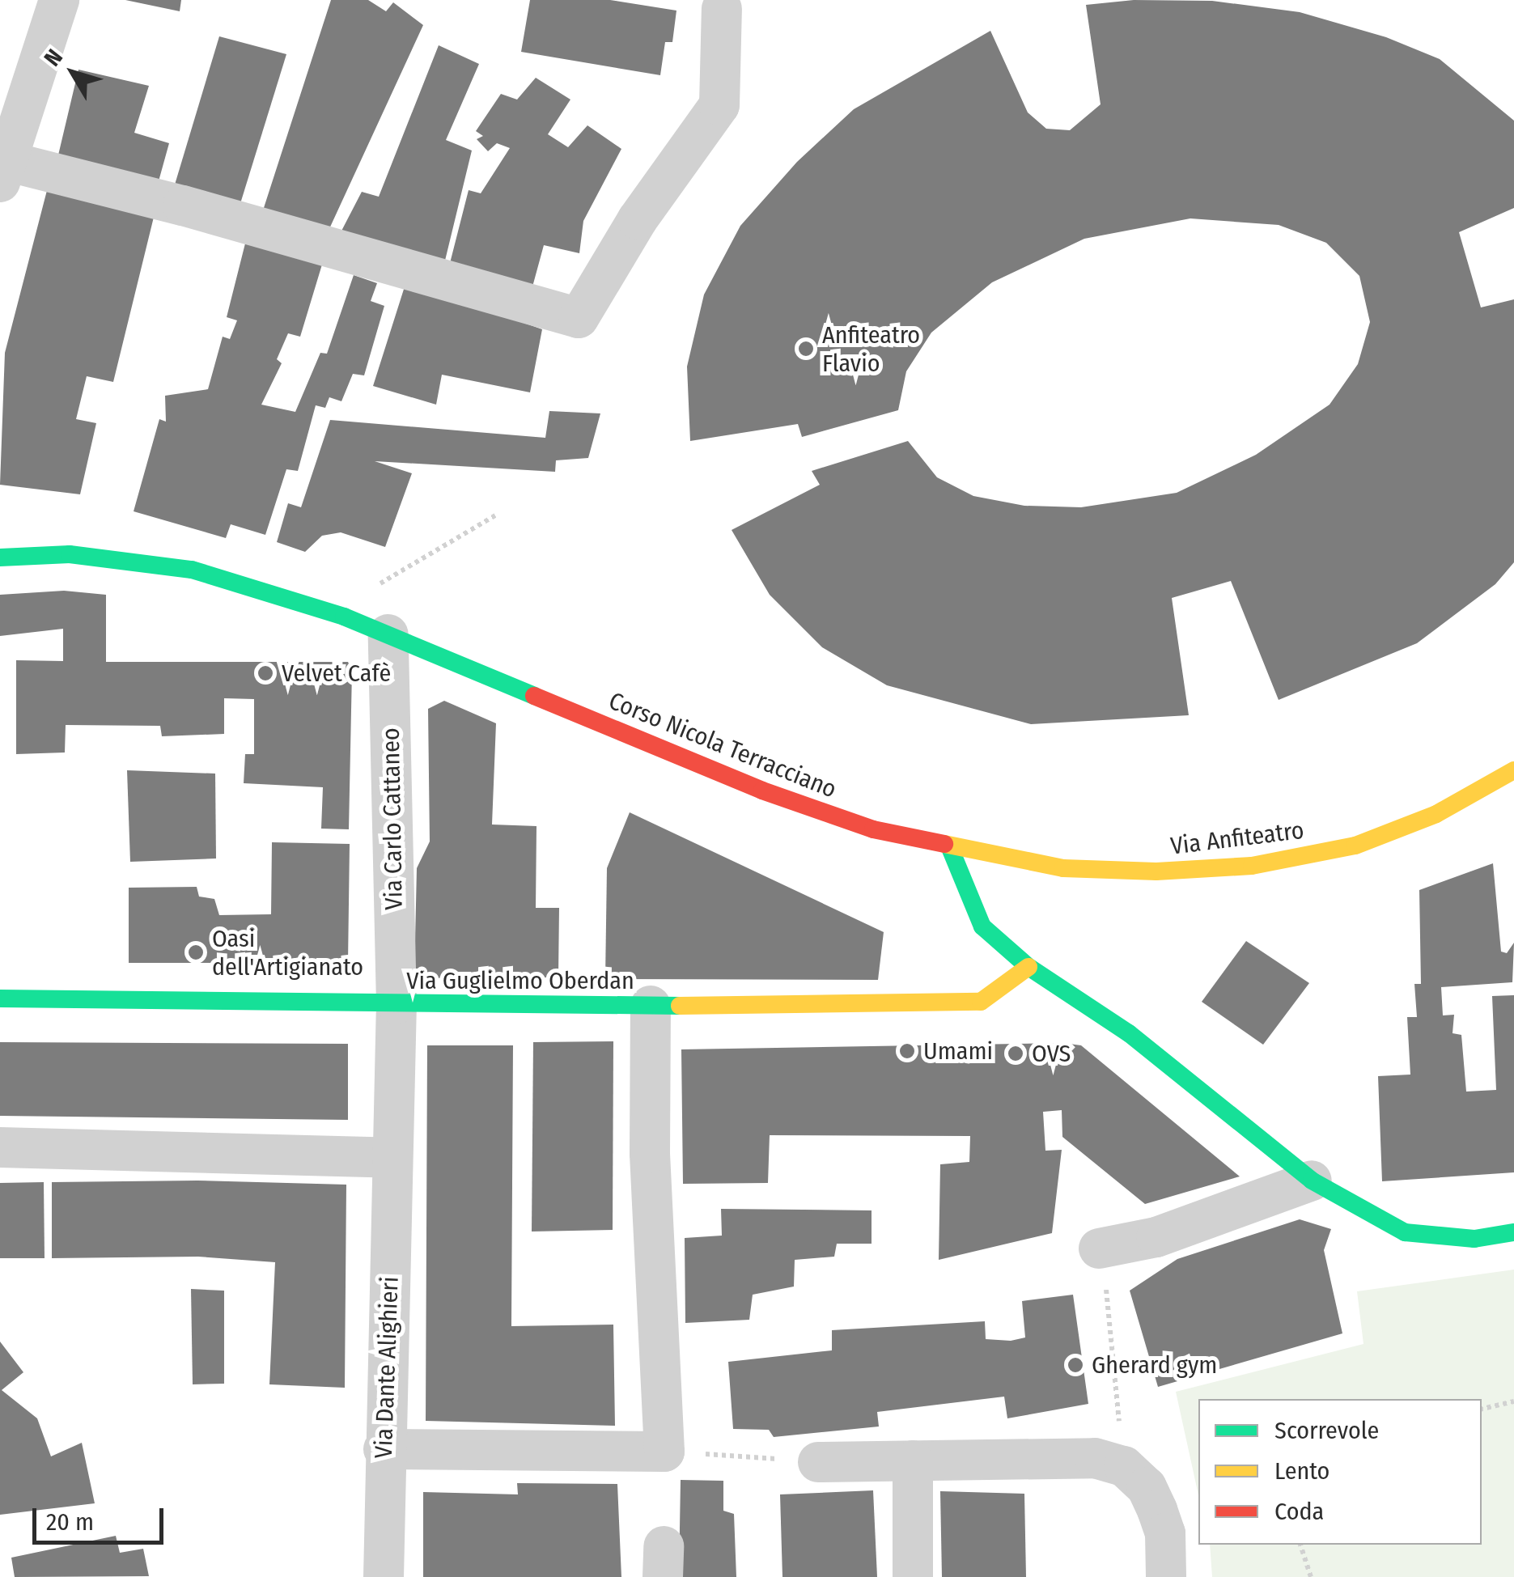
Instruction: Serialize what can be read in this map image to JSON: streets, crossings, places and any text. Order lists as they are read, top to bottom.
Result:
{
  "streets": {
    "street": [
      "Corso Nicola Terracciano",
      "Via Carlo Cattaneo",
      "Via Anfiteatro",
      "Via Guglielmo Oberdan",
      "Via Dante Alighieri"
    ]
  },
  "crossings": [
    ["Corso Nicola Terracciano", "Via Carlo Cattaneo"],
    ["Corso Nicola Terracciano", "Via Anfiteatro"],
    ["Via Carlo Cattaneo", "Via Guglielmo Oberdan"],
    ["Via Carlo Cattaneo", "Via Dante Alighieri"],
    ["Via Guglielmo Oberdan", "Via Dante Alighieri"]
  ],
  "places": [
    "Anfiteatro Flavio",
    "Velvet Cafè",
    "Oasi dell'Artigianato",
    "Umami",
    "OVS",
    "Gherard gym"
  ],
  "legend": ["Scorrevole", "Lento", "Coda"],
  "scale_bar": "20 m",
  "north": "top left"
}
